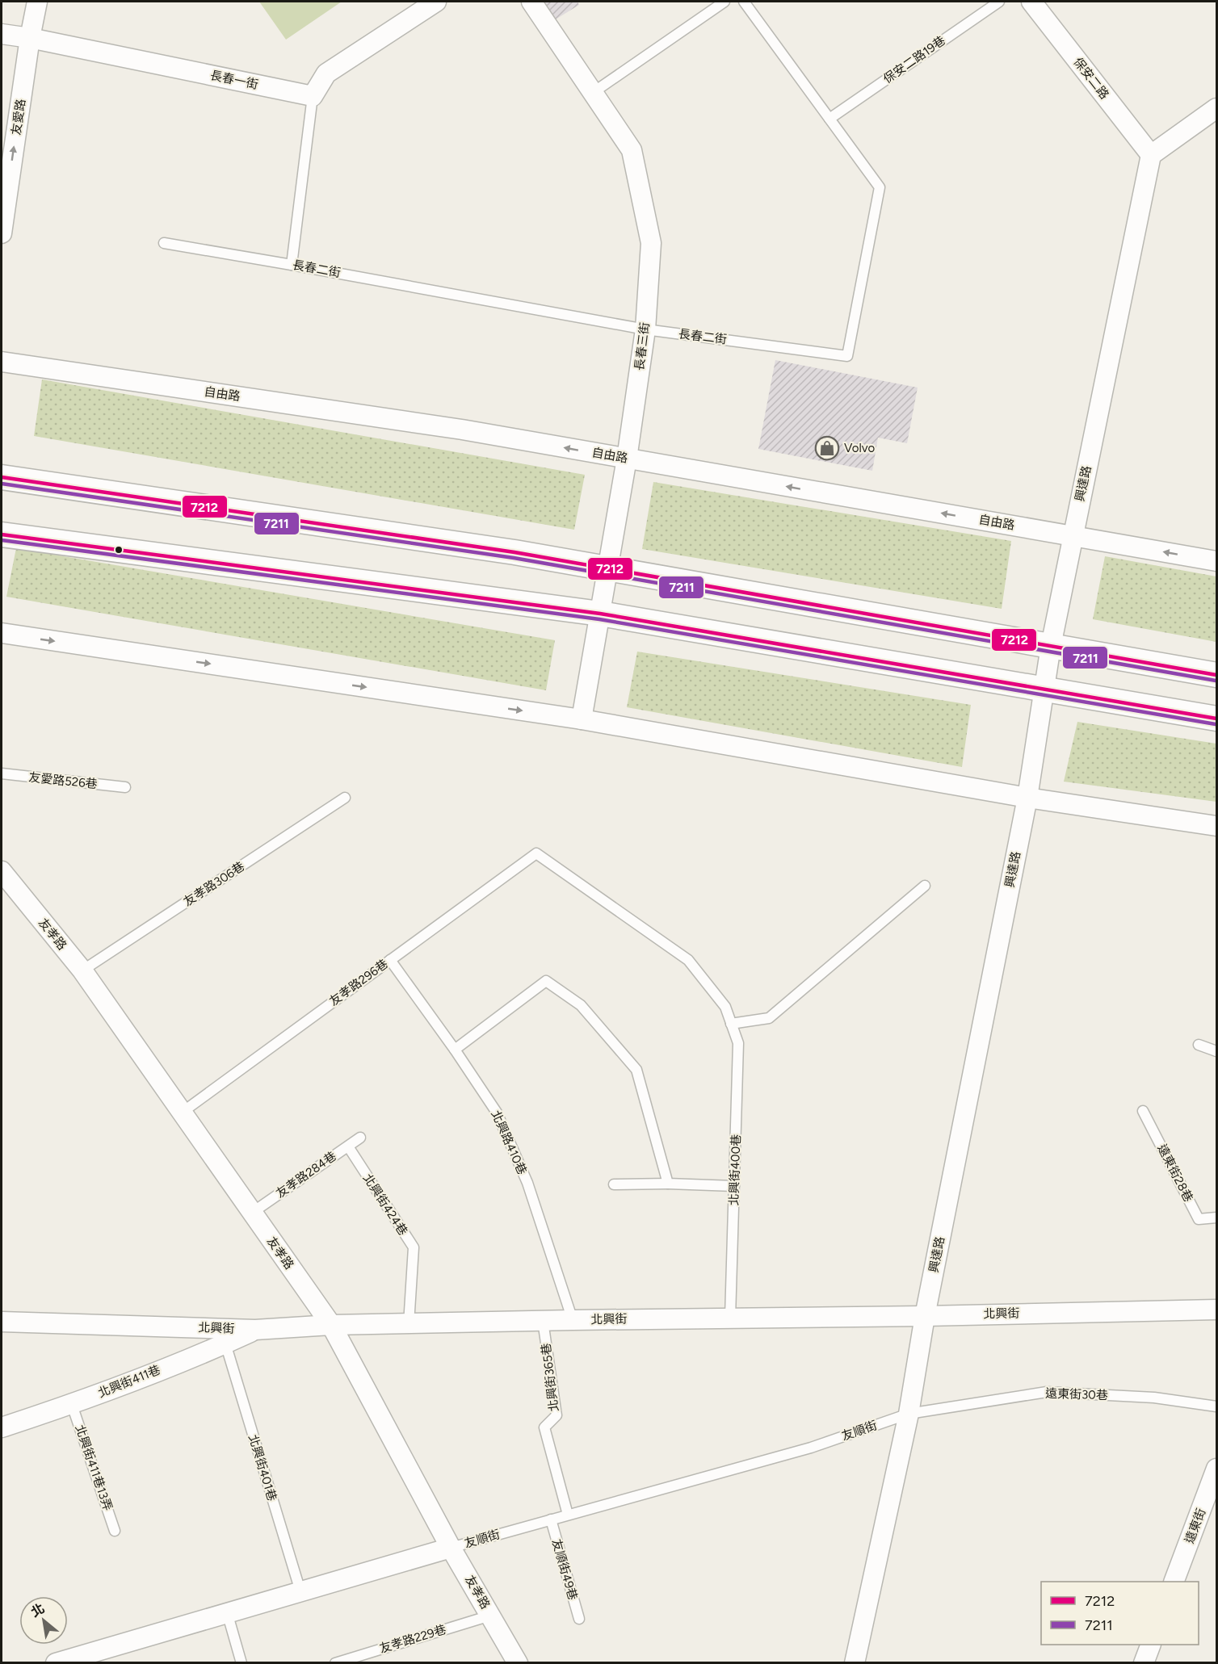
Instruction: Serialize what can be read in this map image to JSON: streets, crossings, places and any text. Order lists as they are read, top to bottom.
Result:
{
  "streets": {
    "street": [
      "保安二路",
      "長春一街",
      "友愛路",
      "長春三街",
      "自由路",
      "興達路",
      "友孝路",
      "北興街",
      "北興街411巷",
      "友順街",
      "遠東街"
    ],
    "lane": [
      "保安二路19巷",
      "長春二街",
      "友愛路526巷",
      "友孝路306巷",
      "友孝路296巷",
      "北興路410巷",
      "北興街400巷",
      "遠東街28巷",
      "友孝路284巷",
      "北興街424巷",
      "北興街365巷",
      "遠東街30巷",
      "北興街411巷13弄",
      "北興街401巷",
      "友順街49巷",
      "友孝路229巷"
    ]
  },
  "crossings": [
    ["保安二路19巷", "長春二街"],
    ["保安二路", "興達路"],
    ["長春一街", "友愛路"],
    ["長春二街", "長春三街"],
    ["長春三街", "自由路"],
    ["自由路", "興達路"],
    ["興達路", "北興街"],
    ["興達路", "遠東街30巷"],
    ["興達路", "友順街"],
    ["友孝路306巷", "友孝路"],
    ["友孝路", "友孝路296巷"],
    ["友孝路", "友孝路284巷"],
    ["友孝路", "北興街"],
    ["友孝路", "友順街"],
    ["友孝路", "友孝路229巷"],
    ["友孝路296巷", "北興路410巷"],
    ["友孝路296巷", "北興街400巷"],
    ["北興路410巷", "北興街"],
    ["北興街400巷", "北興街"],
    ["友孝路284巷", "北興街424巷"],
    ["北興街424巷", "北興街"],
    ["北興街", "北興街365巷"],
    ["北興街", "北興街411巷"],
    ["北興街365巷", "友順街"],
    ["北興街411巷", "北興街411巷13弄"],
    ["北興街411巷", "北興街401巷"],
    ["遠東街30巷", "友順街"],
    ["友順街", "北興街401巷"],
    ["友順街", "友順街49巷"]
  ],
  "one_way": ["友愛路"],
  "places": {
    "shop": ["Volvo"]
  },
  "lines": ["transit line 7212", "transit line 7211"],
  "legend": ["7212", "7211"],
  "north": "top left"
}
